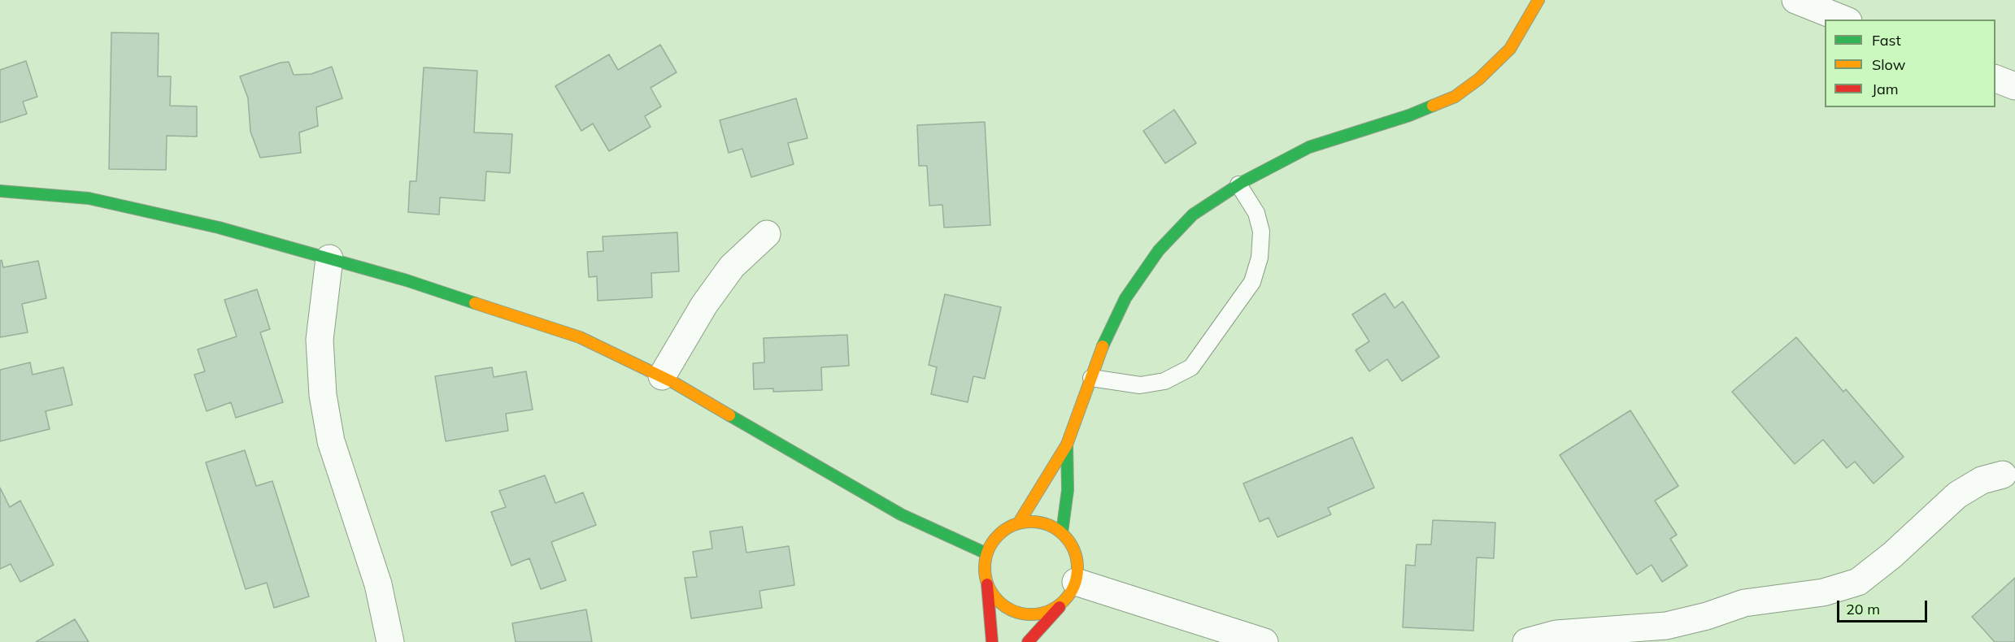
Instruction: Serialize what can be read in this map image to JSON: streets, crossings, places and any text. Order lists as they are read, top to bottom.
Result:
{
  "legend": ["Fast", "Slow", "Jam"],
  "scale_bar": "20 m"
}
